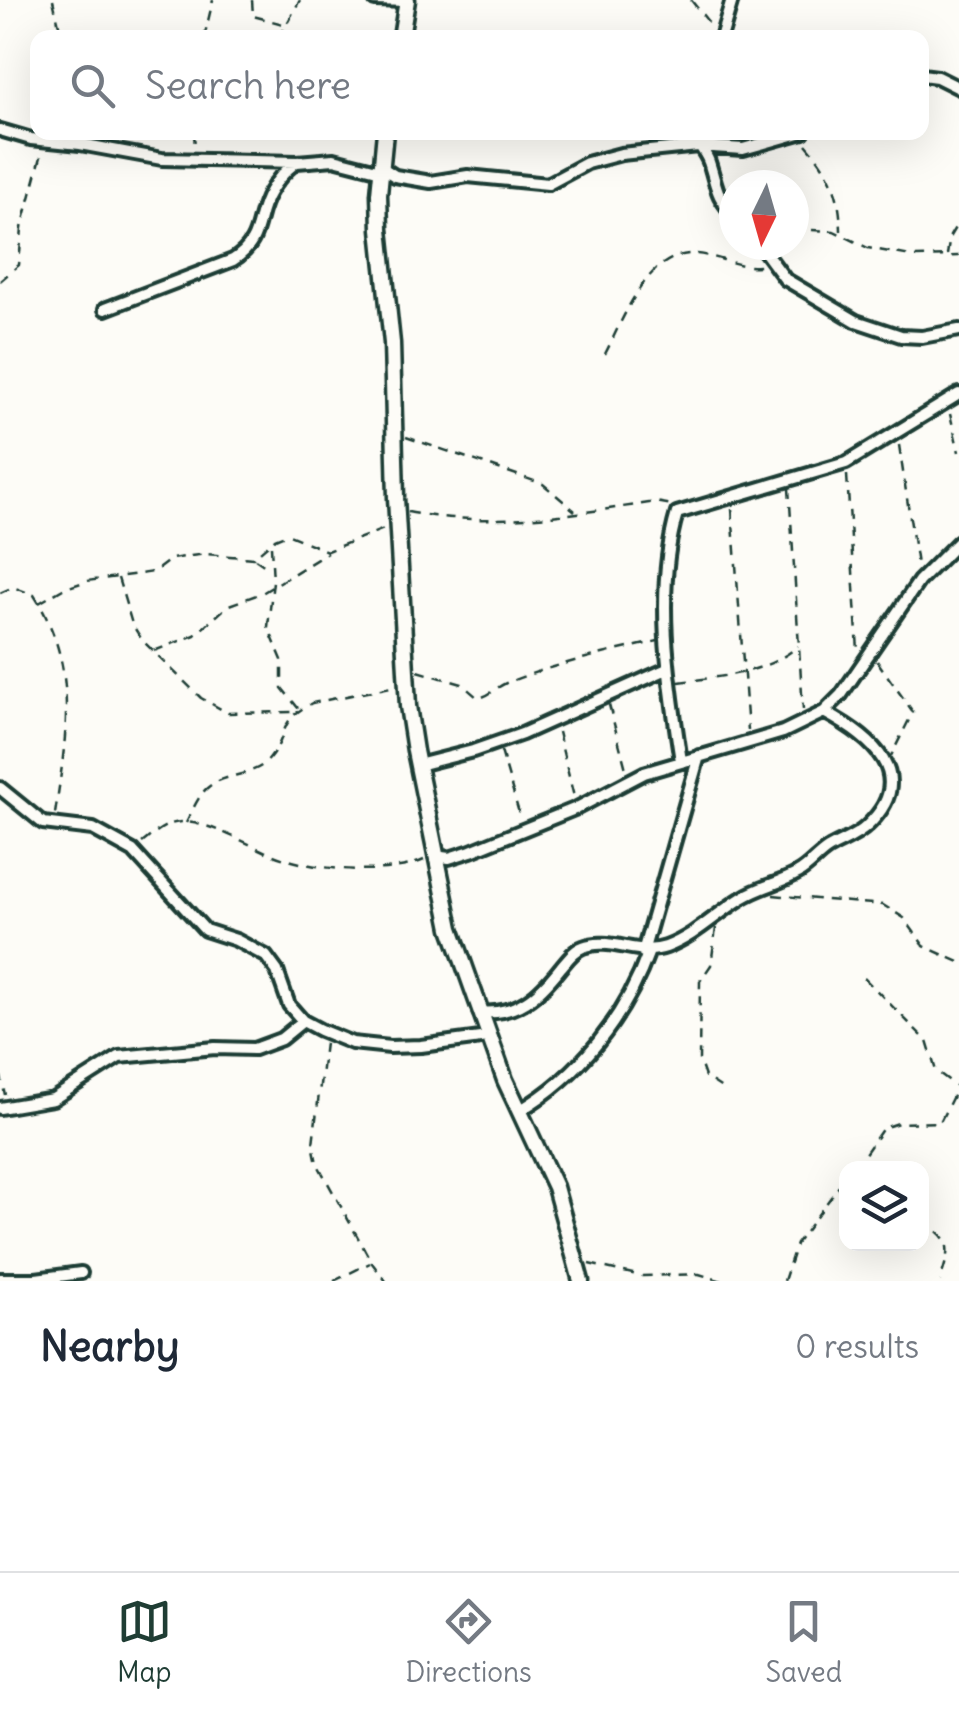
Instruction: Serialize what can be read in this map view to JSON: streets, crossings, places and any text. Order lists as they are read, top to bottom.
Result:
{
  "north": "bottom",
  "page": {
    "search": "Search here",
    "heading": ["Nearby", "0 results"],
    "nav": ["Map", "Directions", "Saved"]
  }
}
